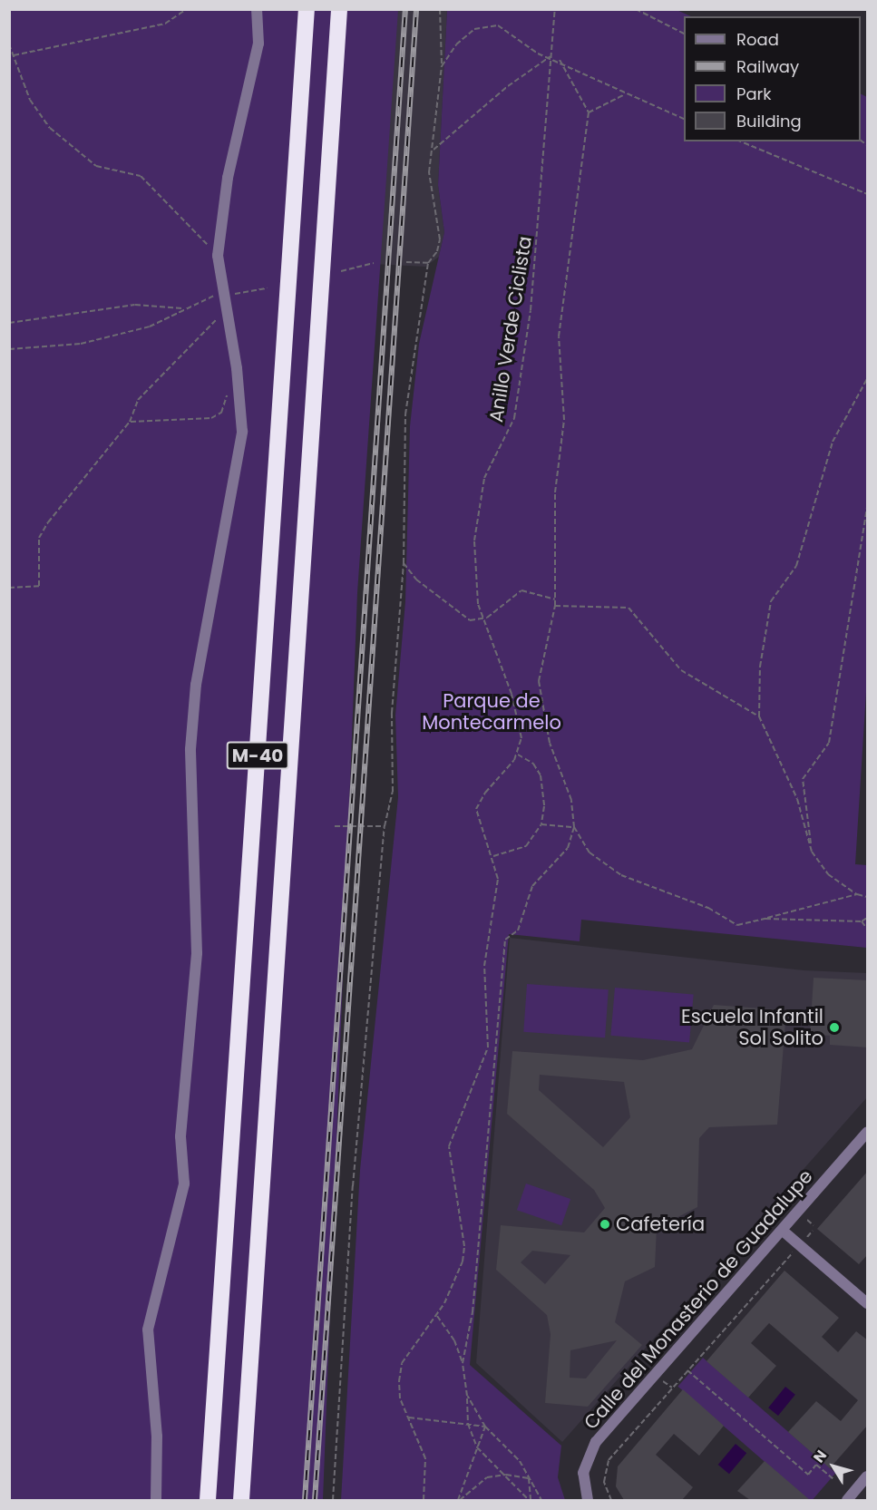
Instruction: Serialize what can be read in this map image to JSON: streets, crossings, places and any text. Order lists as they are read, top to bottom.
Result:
{
  "streets": {
    "highway": ["M-40"],
    "street": ["Calle del Monasterio de Guadalupe"],
    "path": ["Anillo Verde Ciclista"]
  },
  "parks": ["Parque de Montecarmelo"],
  "places": ["Escuela Infantil Sol Solito", "Cafetería"],
  "legend": [
    "Road",
    "Railway",
    "Park",
    "Building"
  ],
  "north": "top left"
}
